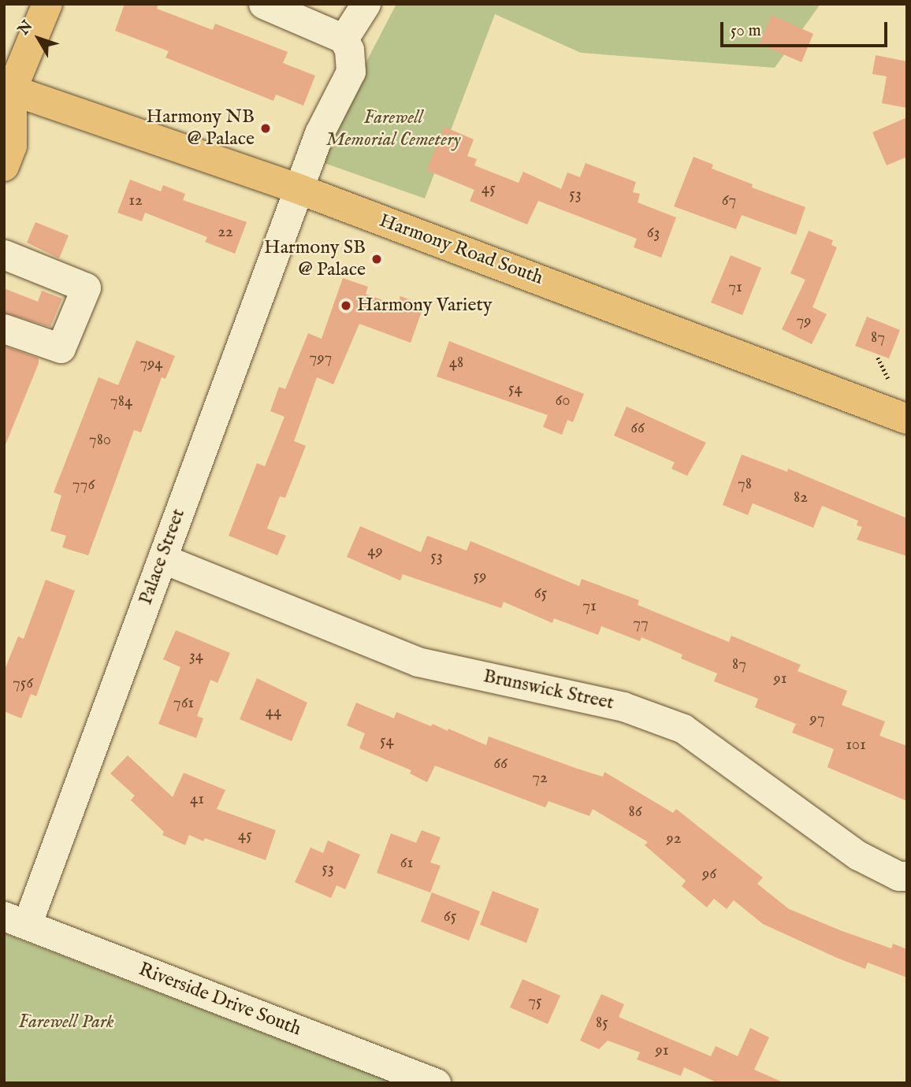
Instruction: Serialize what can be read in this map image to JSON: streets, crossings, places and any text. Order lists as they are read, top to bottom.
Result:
{
  "streets": {
    "main road": ["Harmony Road South"],
    "street": ["Palace Street", "Brunswick Street", "Riverside Drive South"]
  },
  "crossings": [
    ["Harmony Road South", "Palace Street"],
    ["Palace Street", "Brunswick Street"],
    ["Palace Street", "Riverside Drive South"]
  ],
  "parks": ["Farewell Memorial Cemetery", "Farewell Park"],
  "places": ["Harmony NB @ Palace", "Harmony SB @ Palace", "Harmony Variety"],
  "house_numbers": [
    "45",
    "53",
    "12",
    "67",
    "22",
    "63",
    "71",
    "79",
    "87",
    "797",
    "48",
    "794",
    "54",
    "60",
    "784",
    "66",
    "780",
    "78",
    "776",
    "82",
    "49",
    "53",
    "59",
    "65",
    "71",
    "77",
    "34",
    "87",
    "91",
    "756",
    "761",
    "44",
    "97",
    "54",
    "101",
    "66",
    "72",
    "41",
    "86",
    "45",
    "92",
    "61",
    "53",
    "96",
    "65",
    "75",
    "85",
    "91"
  ],
  "scale_bar": "50 m",
  "north": "top left"
}
